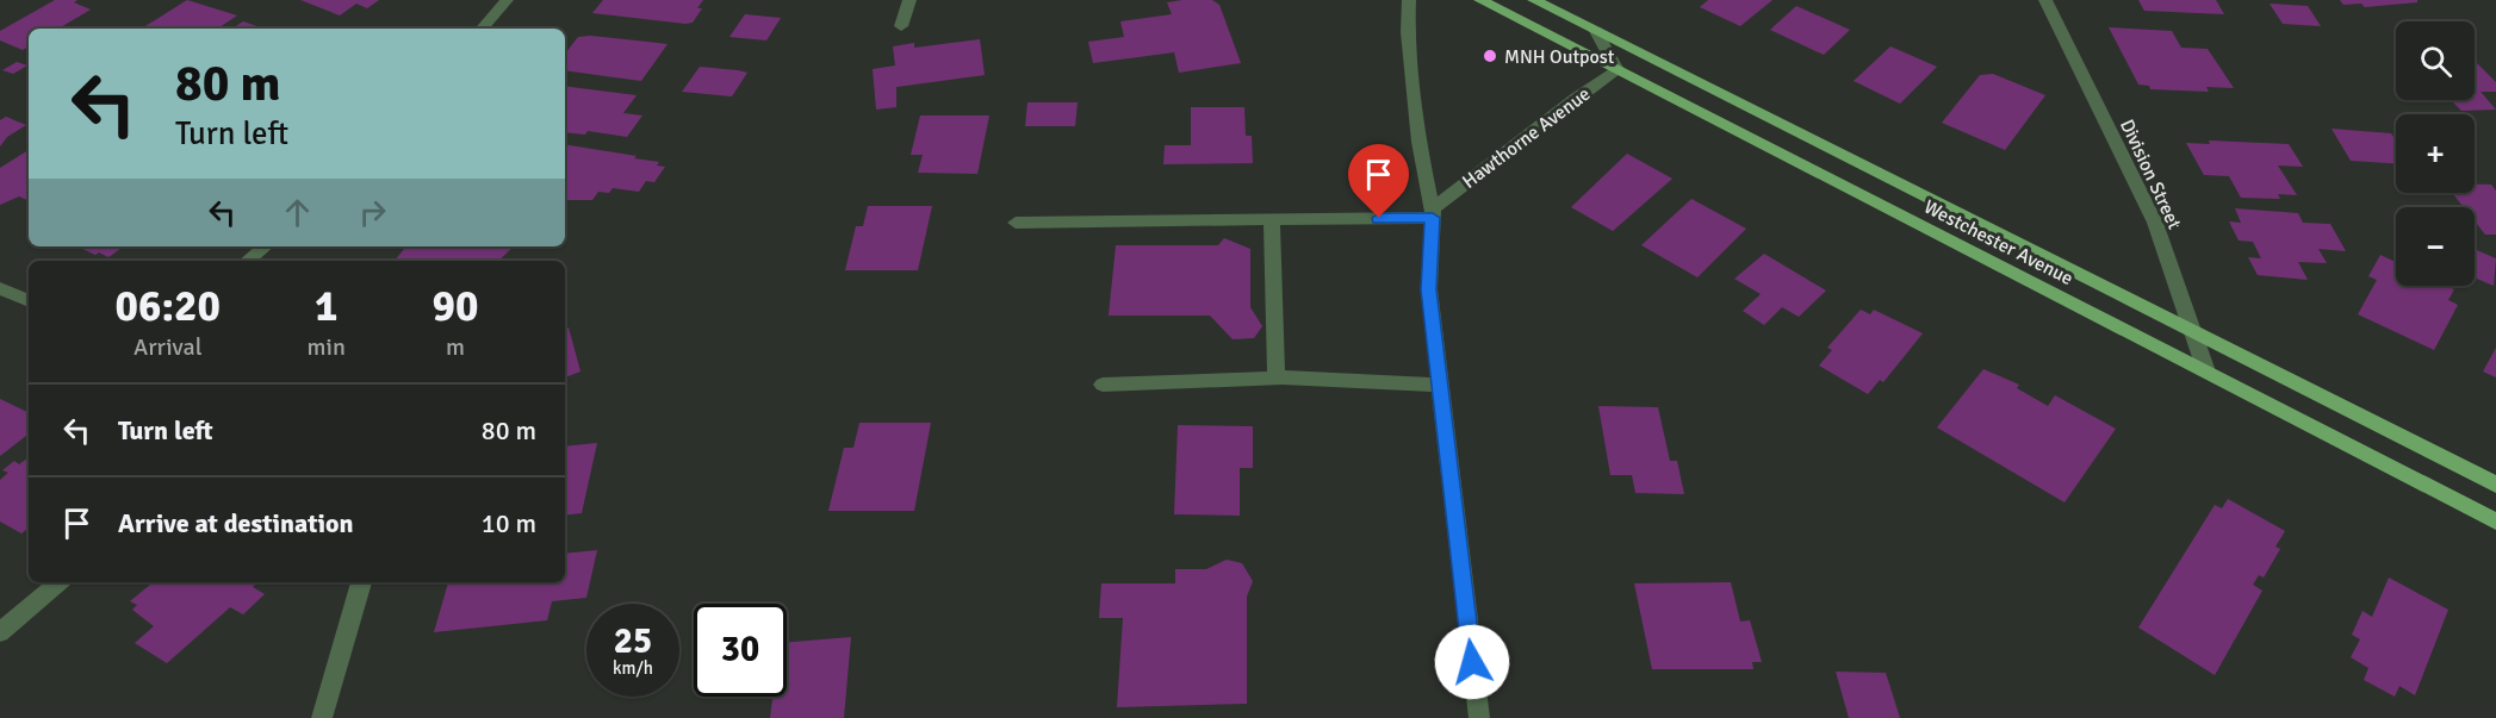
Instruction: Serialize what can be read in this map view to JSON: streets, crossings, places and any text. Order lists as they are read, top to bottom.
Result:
{
  "streets": {
    "main road": ["Westchester Avenue"],
    "street": ["Hawthorne Avenue", "Division Street"]
  },
  "crossings": [
    ["Hawthorne Avenue", "Westchester Avenue"],
    ["Division Street", "Westchester Avenue"]
  ],
  "places": ["MNH Outpost"],
  "page": {
    "map_buttons": ["+", "−"],
    "turn": ["80 m", "Turn left"],
    "eta": [
      "06:20",
      "Arrival",
      "1",
      "min",
      "90",
      "m"
    ],
    "list": [
      {
        "name": "Turn left",
        "value": "80 m"
      },
      {
        "name": "Arrive at destination",
        "value": "10 m"
      }
    ],
    "speed": "25 km/h",
    "limit": "30"
  }
}
